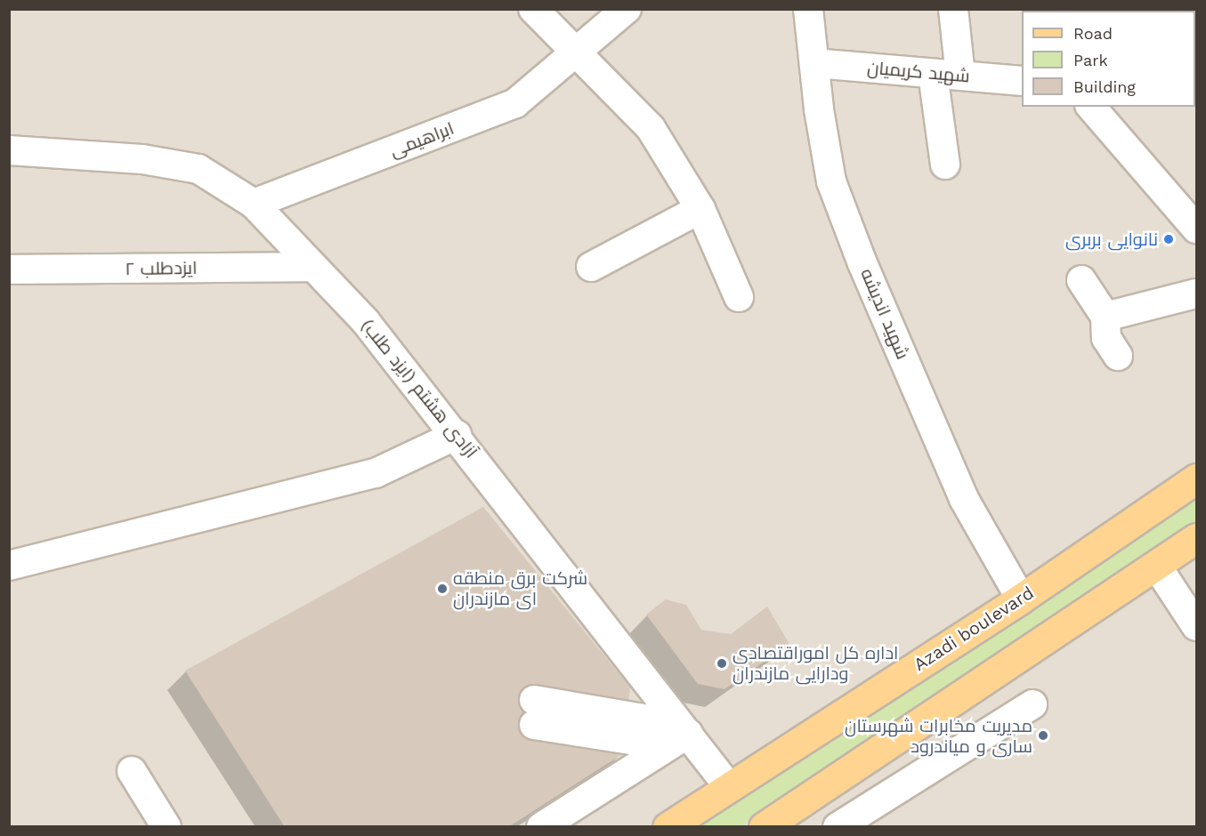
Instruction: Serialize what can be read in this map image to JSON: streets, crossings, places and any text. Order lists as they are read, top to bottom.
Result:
{
  "streets": {
    "main road": ["Azadi boulevard"],
    "street": [
      "شهید کریمیان",
      "ابراهیمی",
      "ایزدطلب ۲",
      "شهید اندیشه",
      "آزادی هشتم (ایزد طلب)"
    ]
  },
  "crossings": [
    ["شهید کریمیان", "شهید اندیشه"],
    ["ابراهیمی", "آزادی هشتم (ایزد طلب)"],
    ["ایزدطلب ۲", "آزادی هشتم (ایزد طلب)"],
    ["شهید اندیشه", "Azadi boulevard"],
    ["آزادی هشتم (ایزد طلب)", "Azadi boulevard"]
  ],
  "places": [
    "نانوایی بربری",
    "شرکت برق منطقه ای مازندران",
    "اداره کل اموراقتصادی ودارایی مازندران",
    "مدیریت مخابرات شهرستان ساری و میاندرود"
  ],
  "legend": ["Road", "Park", "Building"]
}
